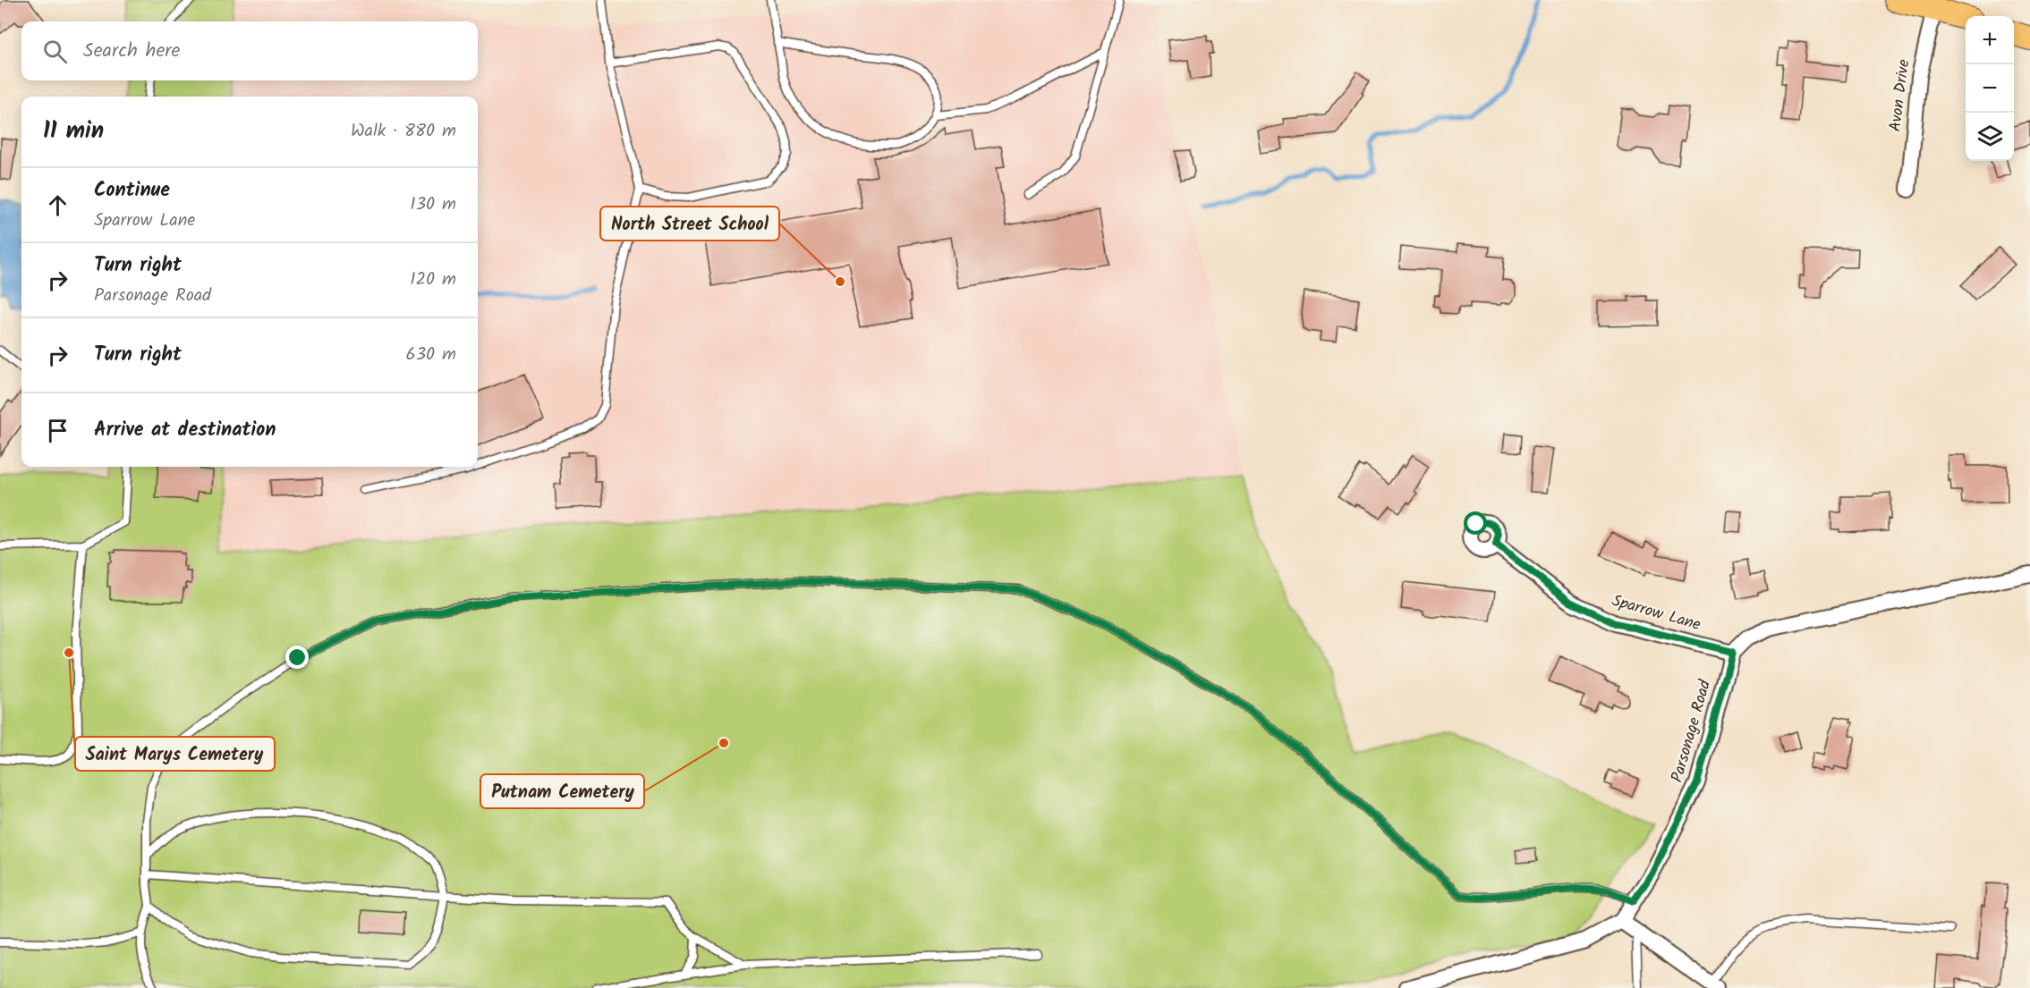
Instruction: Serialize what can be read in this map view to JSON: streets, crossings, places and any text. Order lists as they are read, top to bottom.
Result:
{
  "streets": {
    "street": ["Avon Drive", "Sparrow Lane", "Parsonage Road"]
  },
  "crossings": [
    ["Sparrow Lane", "Parsonage Road"]
  ],
  "places": ["North Street School", "Saint Marys Cemetery", "Putnam Cemetery"],
  "page": {
    "map_buttons": ["+", "−"],
    "search": "Search here",
    "heading": ["11 min", "Walk · 880 m"],
    "list": [
      ["Continue", "Sparrow Lane", "130 m"],
      ["Turn right", "Parsonage Road", "120 m"],
      ["Turn right", "630 m"],
      "Arrive at destination"
    ]
  }
}
